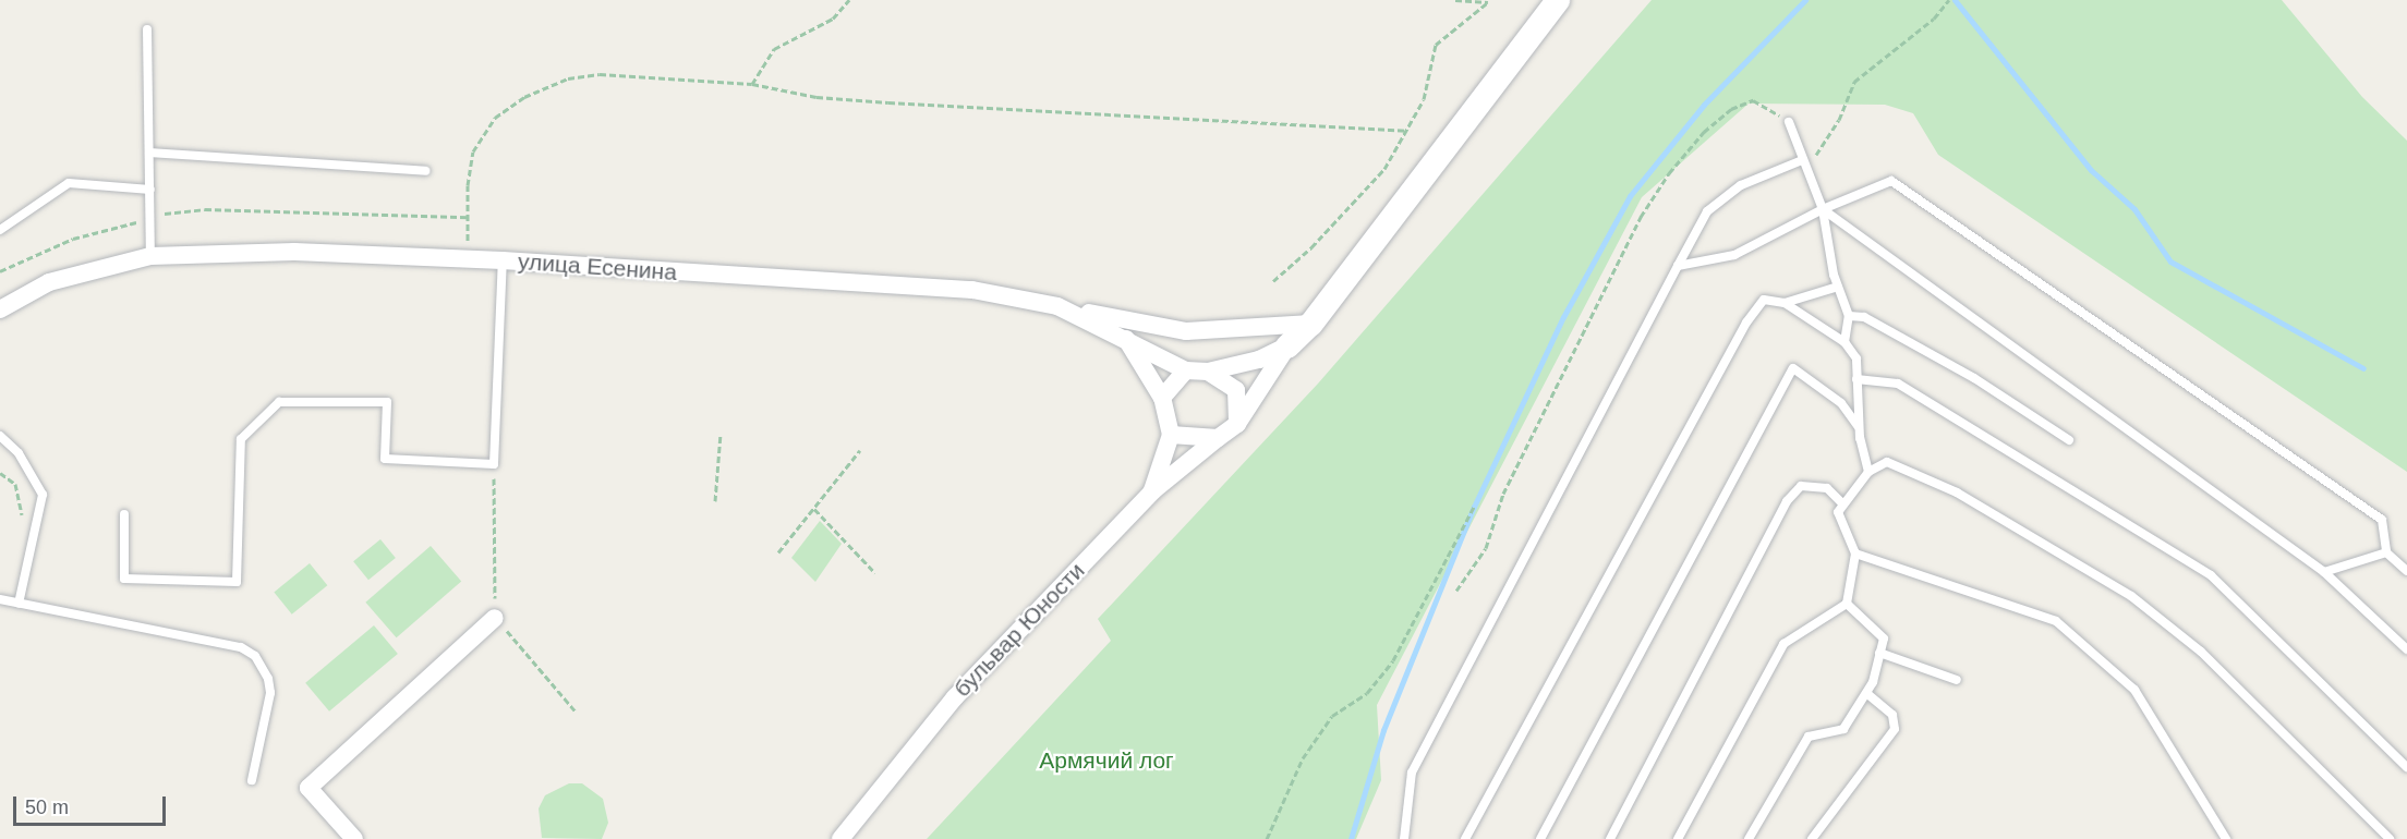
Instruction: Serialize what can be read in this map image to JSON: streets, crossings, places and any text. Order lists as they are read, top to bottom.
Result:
{
  "streets": {
    "street": ["улица Есенина", "бульвар Юности"]
  },
  "crossings": [
    ["улица Есенина", "бульвар Юности"]
  ],
  "parks": ["Армячий лог"],
  "scale_bar": "50 m"
}
